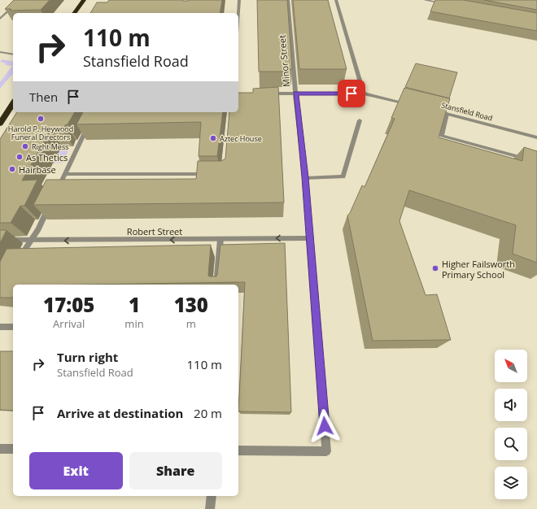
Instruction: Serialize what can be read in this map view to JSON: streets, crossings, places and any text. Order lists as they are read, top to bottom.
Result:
{
  "streets": {
    "street": ["Minor Street", "Stansfield Road", "Robert Street"]
  },
  "crossings": [
    ["Minor Street", "Robert Street"]
  ],
  "one_way": ["Robert Street"],
  "places": [
    "Harold P. Heywood Funeral Directors",
    "Aztec House",
    "Right Mess",
    "As Thetics",
    "Hairbase",
    "Higher Failsworth Primary School"
  ],
  "north": "top left",
  "page": {
    "turn": ["110 m", "Stansfield Road"],
    "then": "Then",
    "eta": [
      "17:05",
      "Arrival",
      "1",
      "min",
      "130",
      "m"
    ],
    "list": [
      {
        "name": "Turn right",
        "note": "Stansfield Road",
        "value": "110 m"
      },
      {
        "name": "Arrive at destination",
        "value": "20 m"
      }
    ],
    "buttons": ["Exit", "Share"]
  }
}
